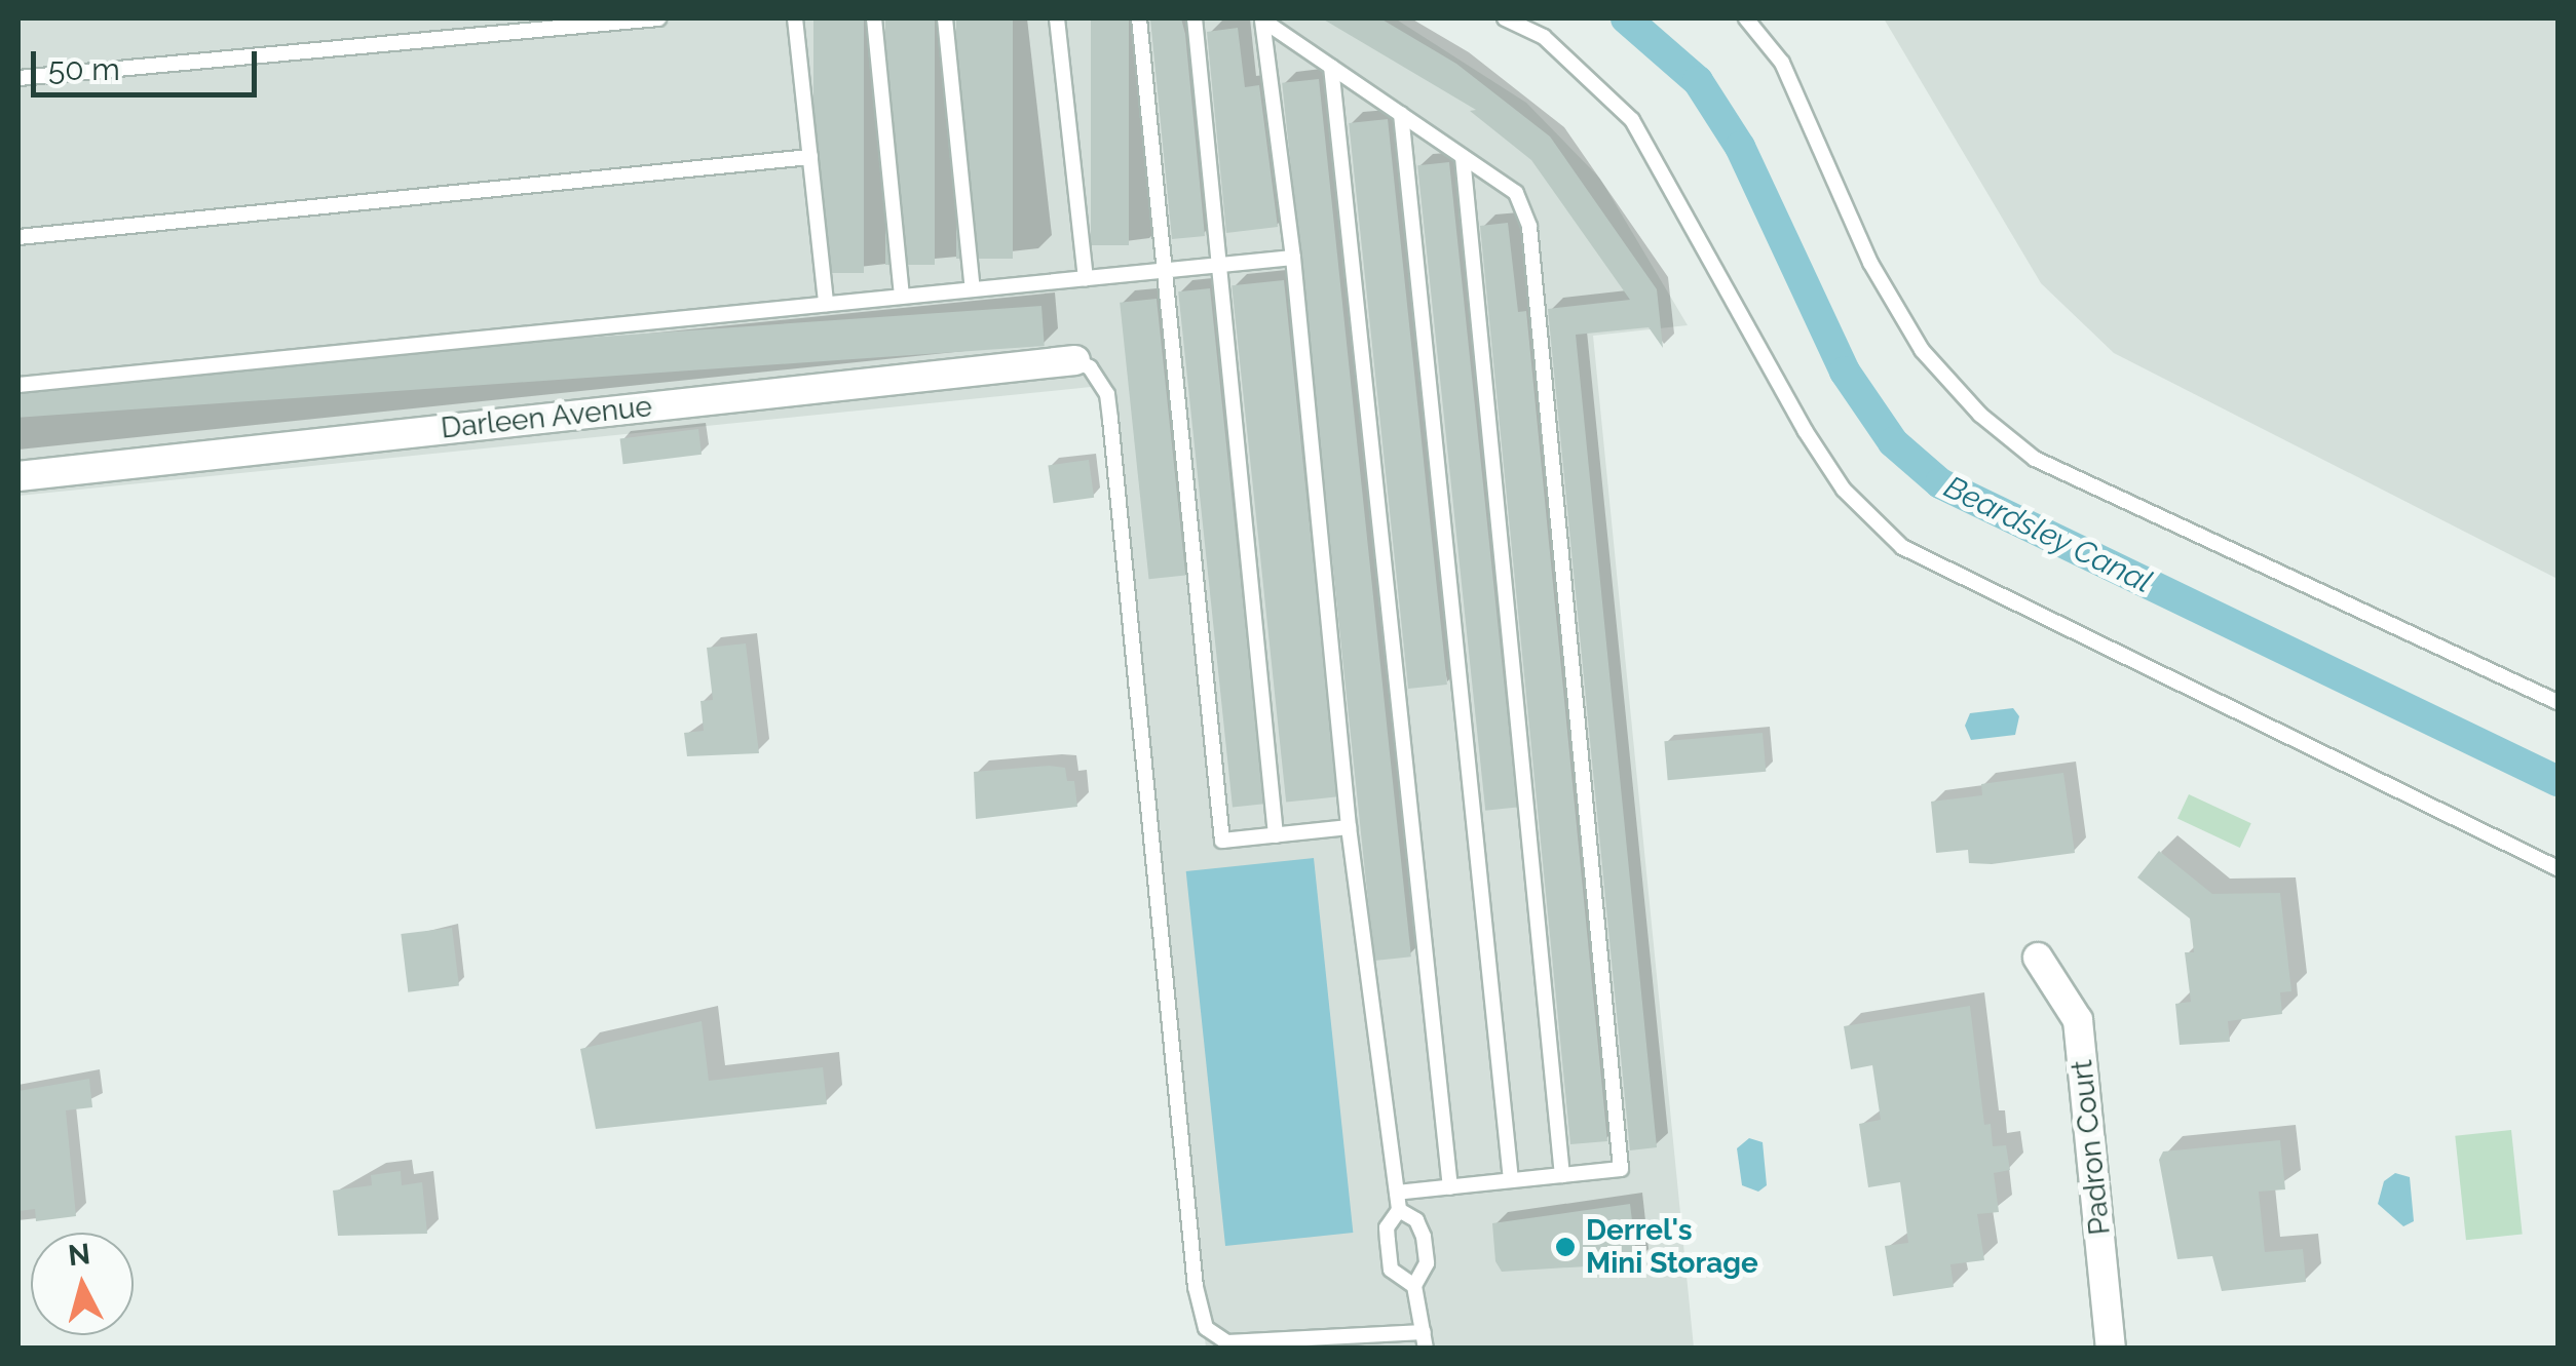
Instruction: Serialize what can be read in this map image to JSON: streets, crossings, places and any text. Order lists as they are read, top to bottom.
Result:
{
  "streets": {
    "street": ["Darleen Avenue", "Padron Court"]
  },
  "water": ["Beardsley Canal"],
  "places": ["Derrel's Mini Storage"],
  "scale_bar": "50 m",
  "north": "top"
}
